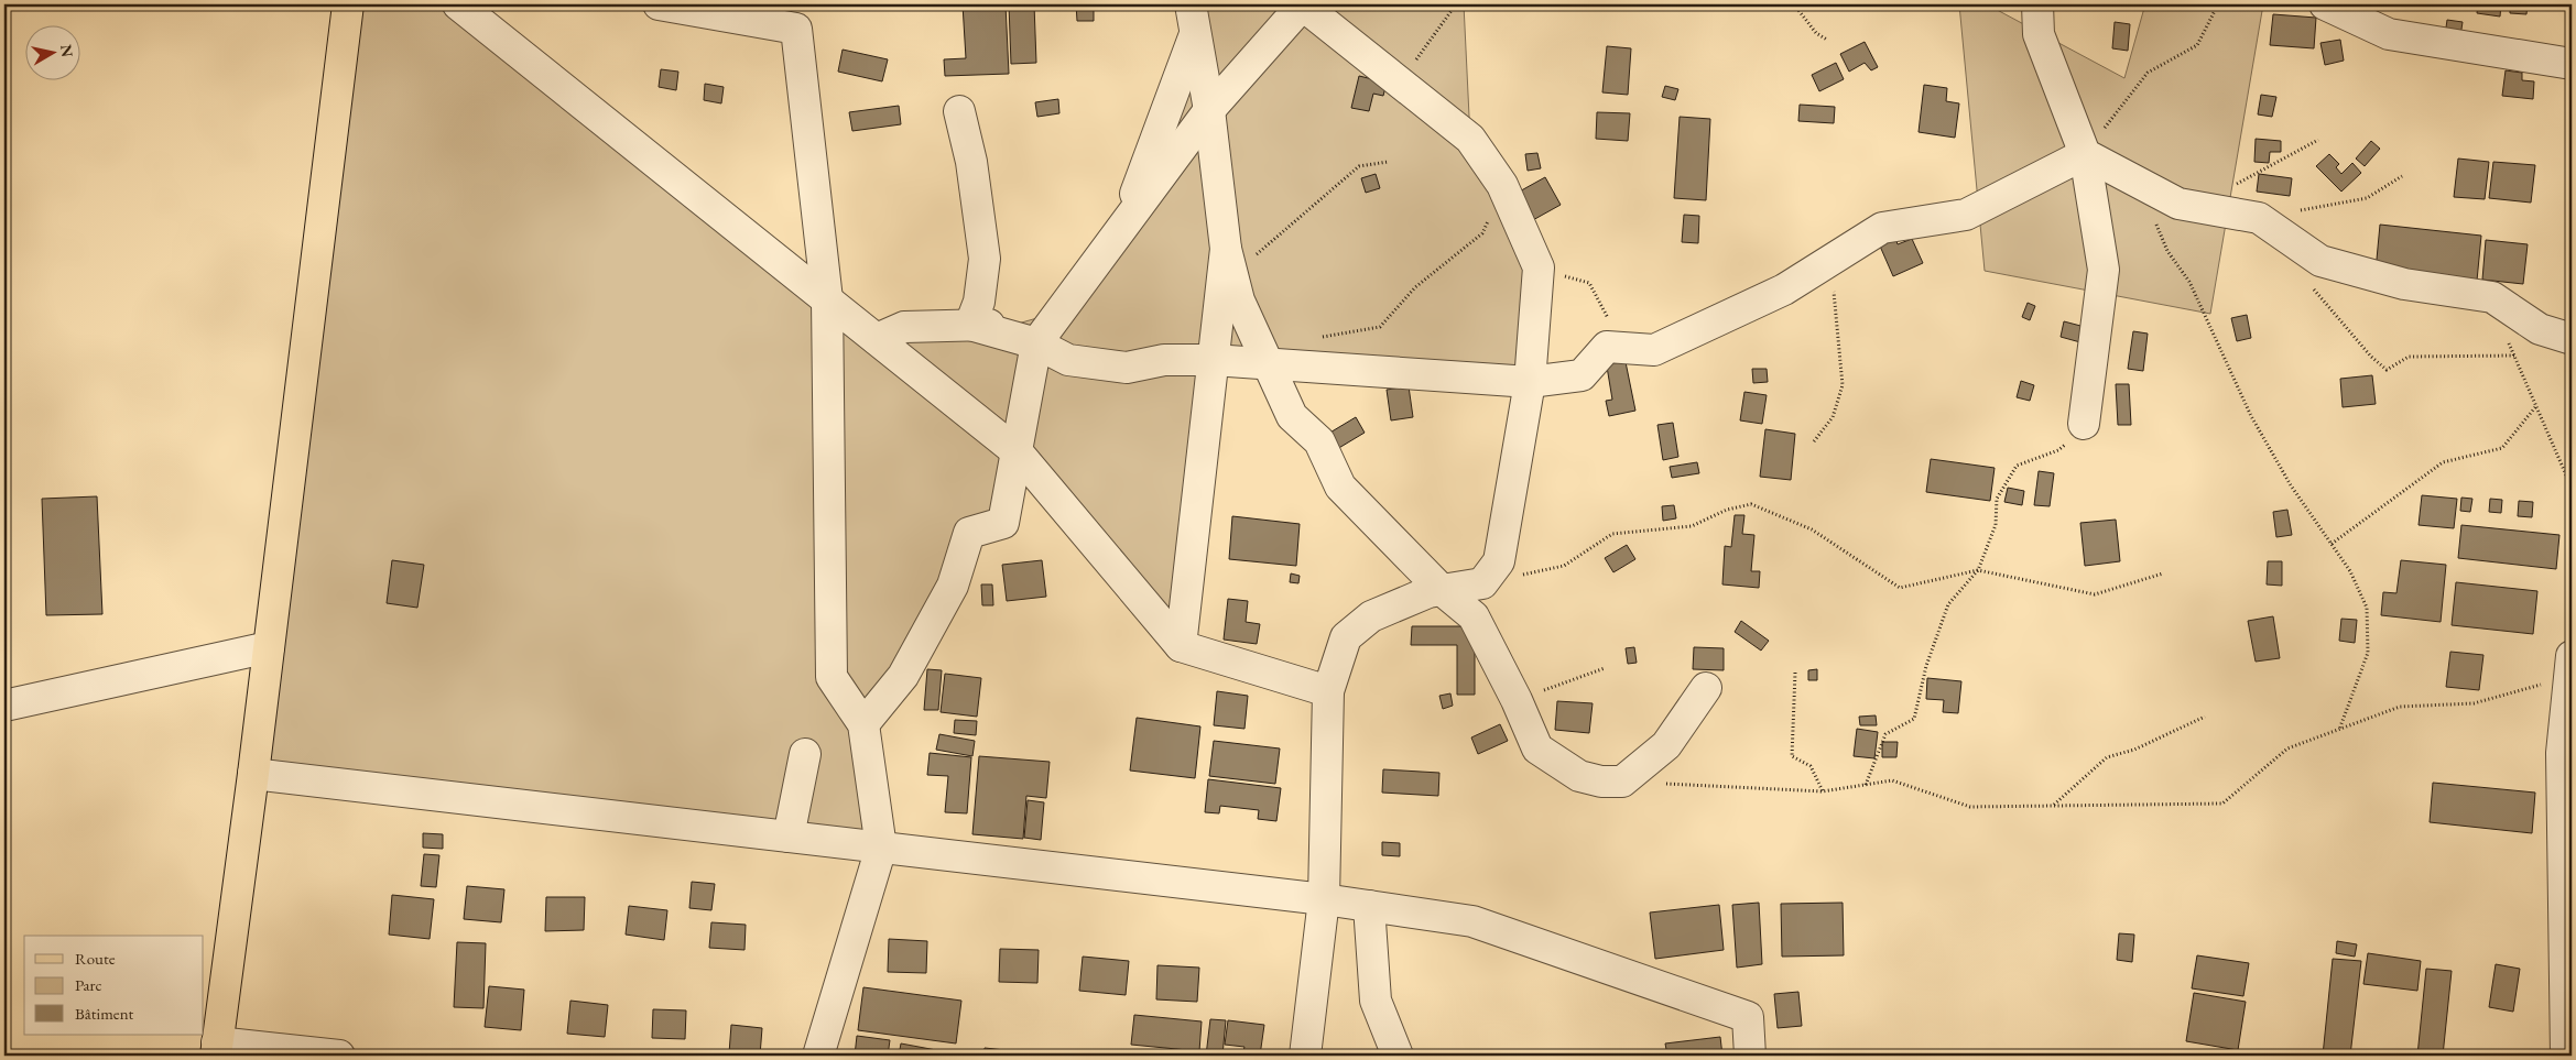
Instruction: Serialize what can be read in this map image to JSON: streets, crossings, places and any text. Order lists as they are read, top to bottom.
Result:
{
  "legend": ["Route", "Parc", "Bâtiment"],
  "north": "right"
}
